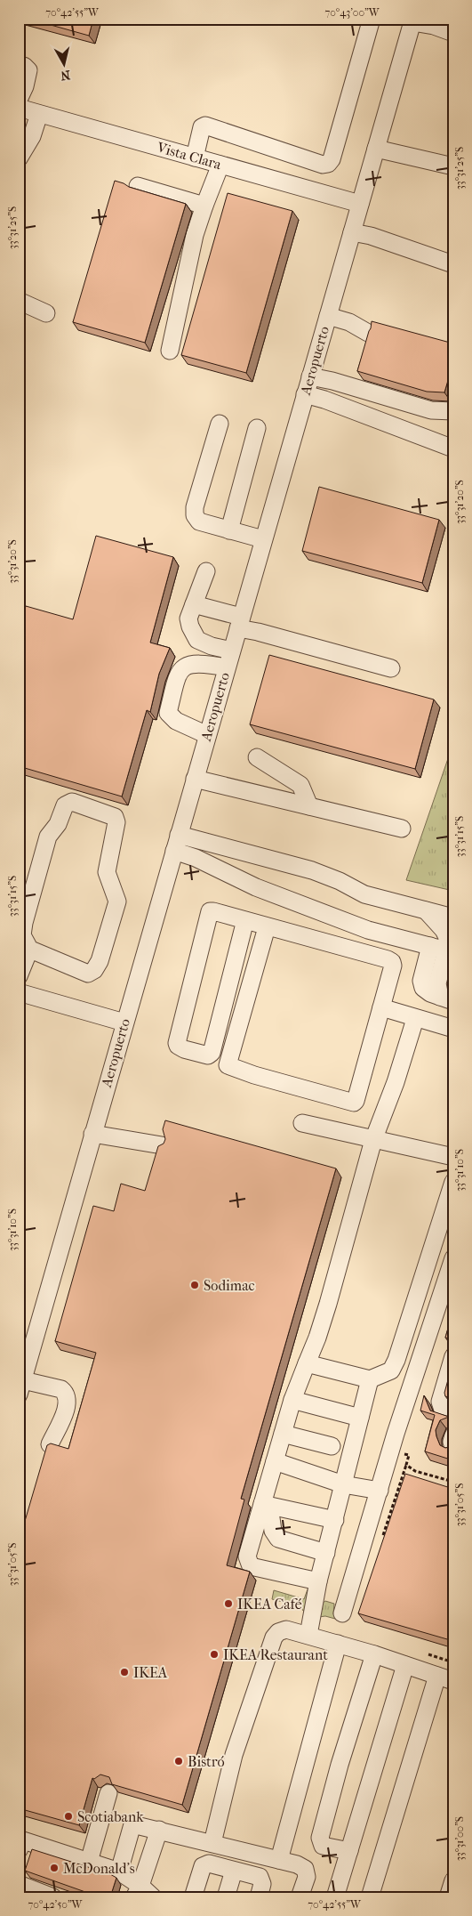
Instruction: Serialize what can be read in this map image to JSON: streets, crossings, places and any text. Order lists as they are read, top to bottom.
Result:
{
  "streets": {
    "street": ["Vista Clara", "Aeropuerto"]
  },
  "crossings": [
    ["Vista Clara", "Aeropuerto"]
  ],
  "places": [
    "Sodimac",
    "IKEA Café",
    "IKEA Restaurant",
    "IKEA",
    "Bistró",
    "Scotiabank",
    "McDonald's"
  ],
  "north": "bottom",
  "coordinates": [
    "70°42'55\"W",
    "70°43'00\"W",
    "33°31'25\"S",
    "33°31'20\"S",
    "33°31'15\"S",
    "33°31'10\"S",
    "33°31'05\"S",
    "33°31'00\"S",
    "70°42'50\"W"
  ]
}
